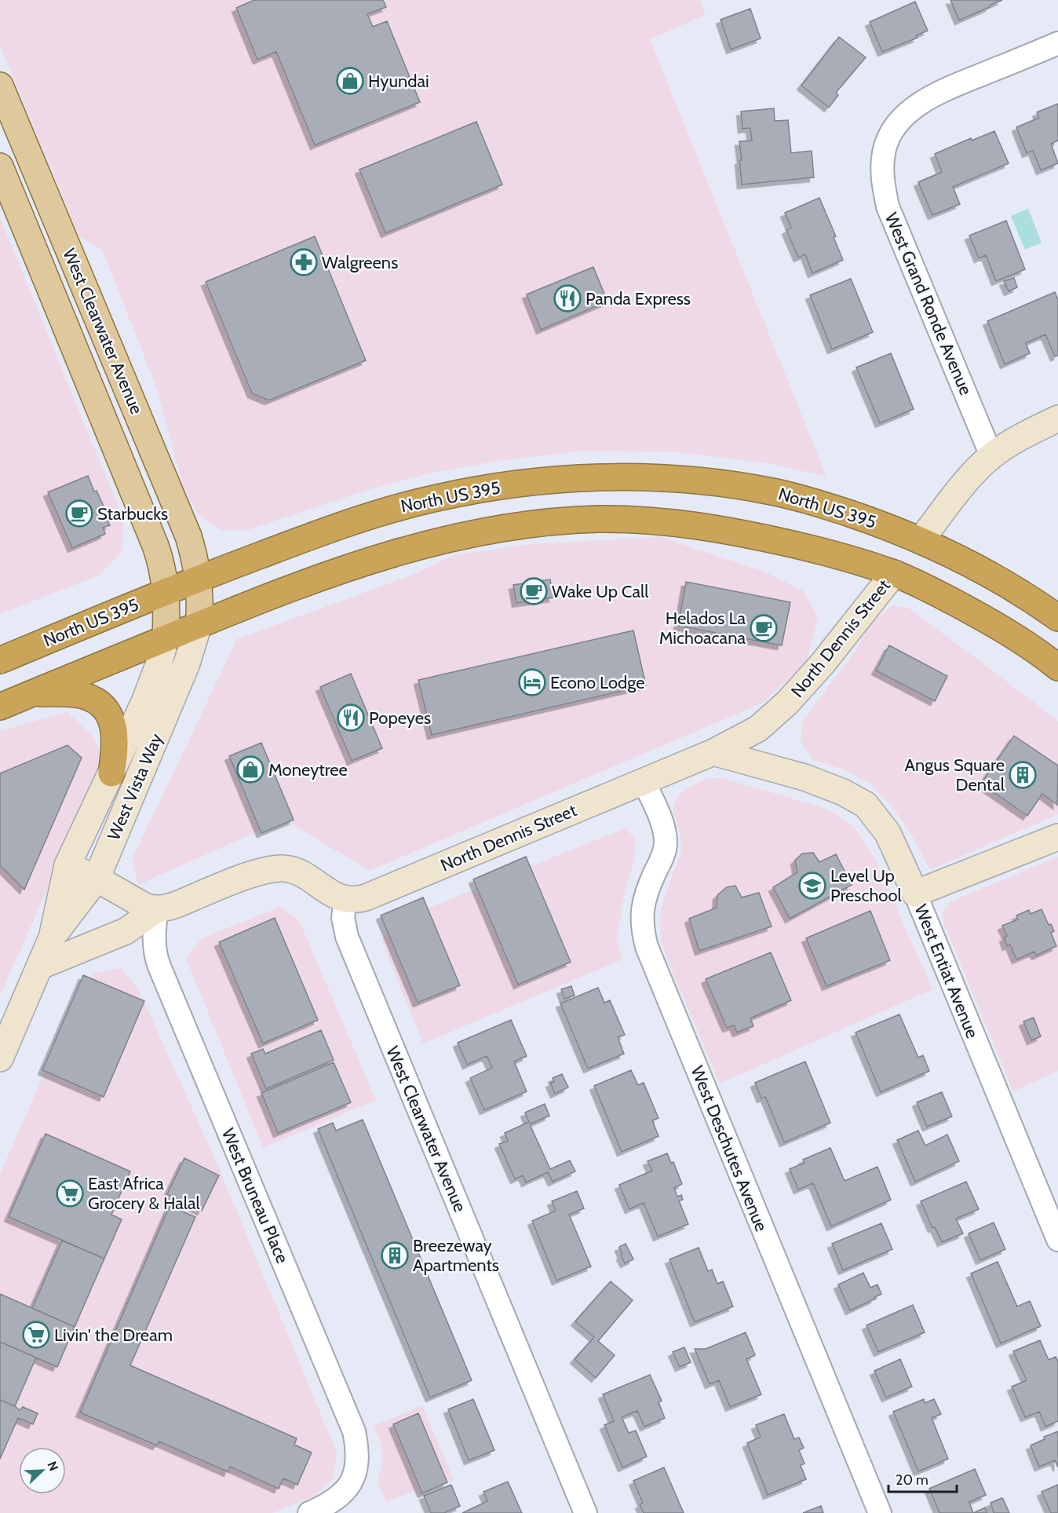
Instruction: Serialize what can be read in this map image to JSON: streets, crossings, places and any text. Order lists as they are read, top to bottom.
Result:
{
  "streets": {
    "highway": ["North US 395"],
    "main road": ["West Clearwater Avenue"],
    "street": [
      "West Grand Ronde Avenue",
      "North Dennis Street",
      "West Vista Way",
      "West Entiat Avenue",
      "West Deschutes Avenue",
      "West Bruneau Place"
    ]
  },
  "crossings": [
    ["West Clearwater Avenue", "North US 395"],
    ["West Clearwater Avenue", "North Dennis Street"],
    ["West Clearwater Avenue", "West Vista Way"],
    ["North Dennis Street", "West Entiat Avenue"],
    ["North Dennis Street", "West Deschutes Avenue"]
  ],
  "places": {
    "shop": ["Hyundai", "Moneytree"],
    "pharmacy": ["Walgreens"],
    "restaurant": ["Panda Express", "Popeyes"],
    "cafe": ["Starbucks", "Wake Up Call", "Helados La Michoacana"],
    "hotel": ["Econo Lodge"],
    "building": ["Angus Square Dental", "Breezeway Apartments"],
    "school or university": ["Level Up Preschool"],
    "supermarket": ["East Africa Grocery & Halal", "Livin' the Dream"]
  },
  "scale_bar": "20 m",
  "north": "top right"
}
